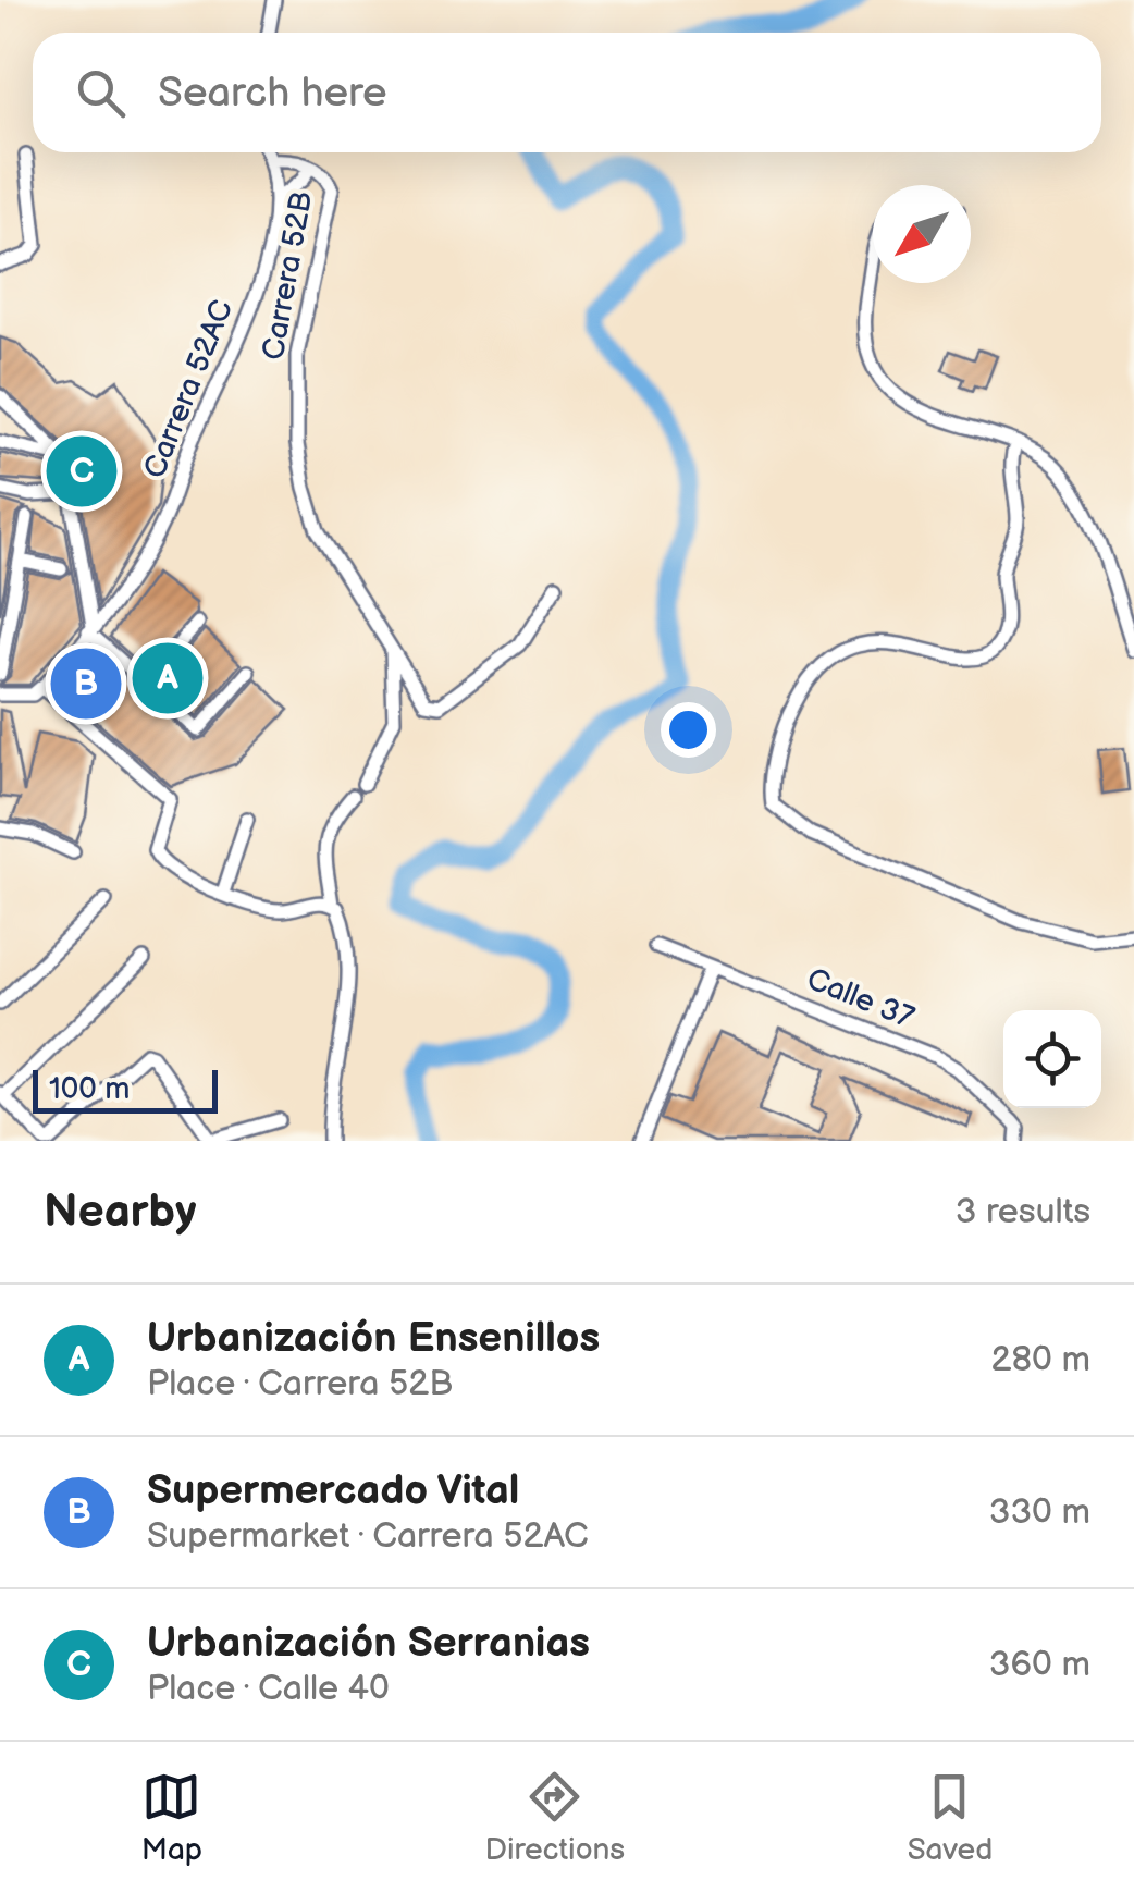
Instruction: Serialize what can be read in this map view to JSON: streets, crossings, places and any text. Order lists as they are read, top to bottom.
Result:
{
  "streets": {
    "street": ["Carrera 52B", "Carrera 52AC", "Calle 37"]
  },
  "crossings": [
    ["Carrera 52B", "Carrera 52AC"]
  ],
  "scale_bar": "100 m",
  "north": "bottom left",
  "page": {
    "search": "Search here",
    "pins": ["C", "A", "B"],
    "scale": "100 m",
    "heading": ["Nearby", "3 results"],
    "list": [
      {
        "mark": "A",
        "name": "Urbanización Ensenillos",
        "note": "Place · Carrera 52B",
        "value": "280 m"
      },
      {
        "mark": "B",
        "name": "Supermercado Vital",
        "note": "Supermarket · Carrera 52AC",
        "value": "330 m"
      },
      {
        "mark": "C",
        "name": "Urbanización Serranias",
        "note": "Place · Calle 40",
        "value": "360 m"
      }
    ],
    "nav": ["Map", "Directions", "Saved"]
  }
}
